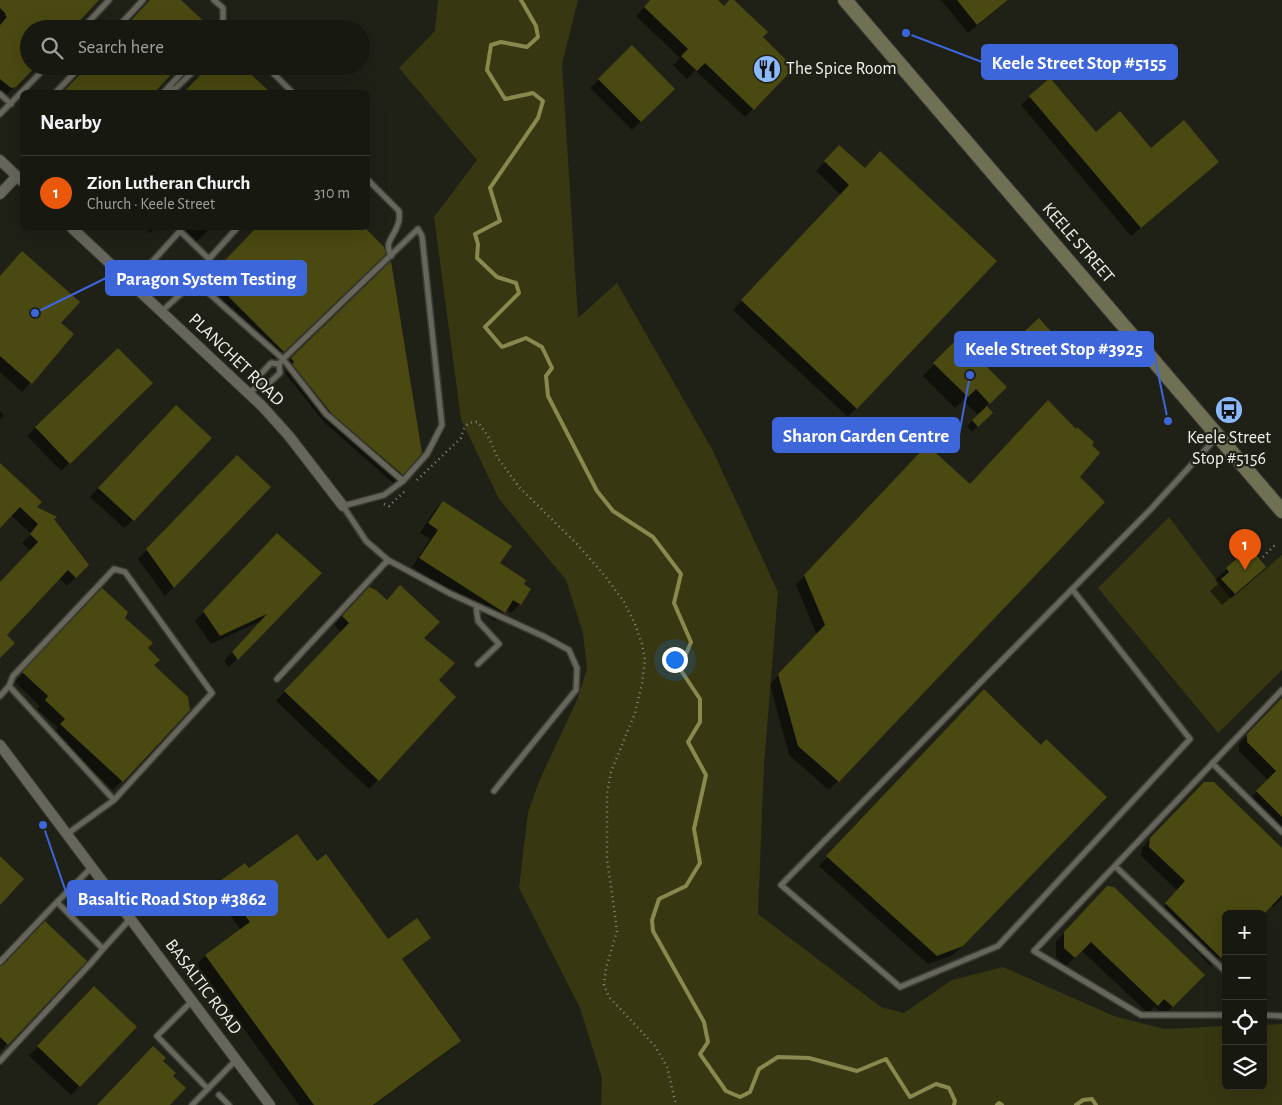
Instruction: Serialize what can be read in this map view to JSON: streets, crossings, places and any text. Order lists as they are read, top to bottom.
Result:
{
  "streets": {
    "main road": ["KEELE STREET"],
    "street": ["PLANCHET ROAD", "BASALTIC ROAD"]
  },
  "places": {
    "other": [
      "Keele Street Stop #5155",
      "Paragon System Testing",
      "Sharon Garden Centre",
      "Keele Street Stop #3925",
      "Basaltic Road Stop #3862"
    ],
    "restaurant": ["The Spice Room"],
    "bus stop": ["Keele Street Stop #5156"]
  },
  "page": {
    "search": "Search here",
    "heading": "Nearby",
    "list": [
      {
        "mark": "1",
        "name": "Zion Lutheran Church",
        "note": "Church · Keele Street",
        "value": "310 m"
      }
    ],
    "pins": "1",
    "map_buttons": ["+", "−"]
  }
}
